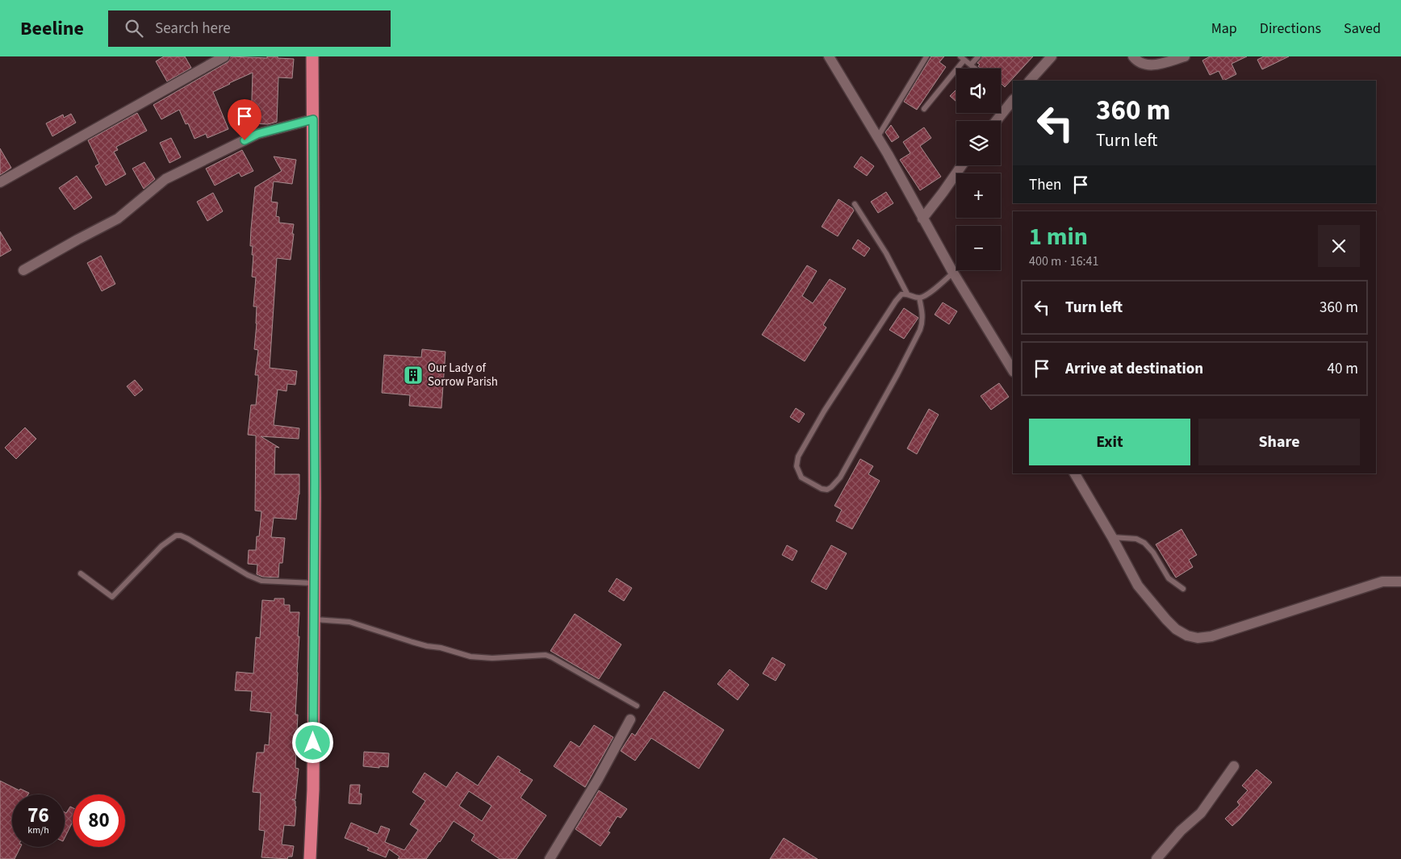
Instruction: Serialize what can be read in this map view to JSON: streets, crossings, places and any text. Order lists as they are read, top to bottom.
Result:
{
  "places": {
    "building": ["Our Lady of Sorrow Parish"]
  },
  "page": {
    "header": "Beeline",
    "search": "Search here",
    "nav": ["Map", "Directions", "Saved"],
    "map_buttons": ["+", "−"],
    "turn": ["360 m", "Turn left"],
    "then": "Then",
    "heading": ["1 min", "400 m · 16:41"],
    "list": [
      {
        "name": "Turn left",
        "value": "360 m"
      },
      {
        "name": "Arrive at destination",
        "value": "40 m"
      }
    ],
    "buttons": ["Exit", "Share"],
    "speed": "76 km/h",
    "limit": "80"
  }
}
